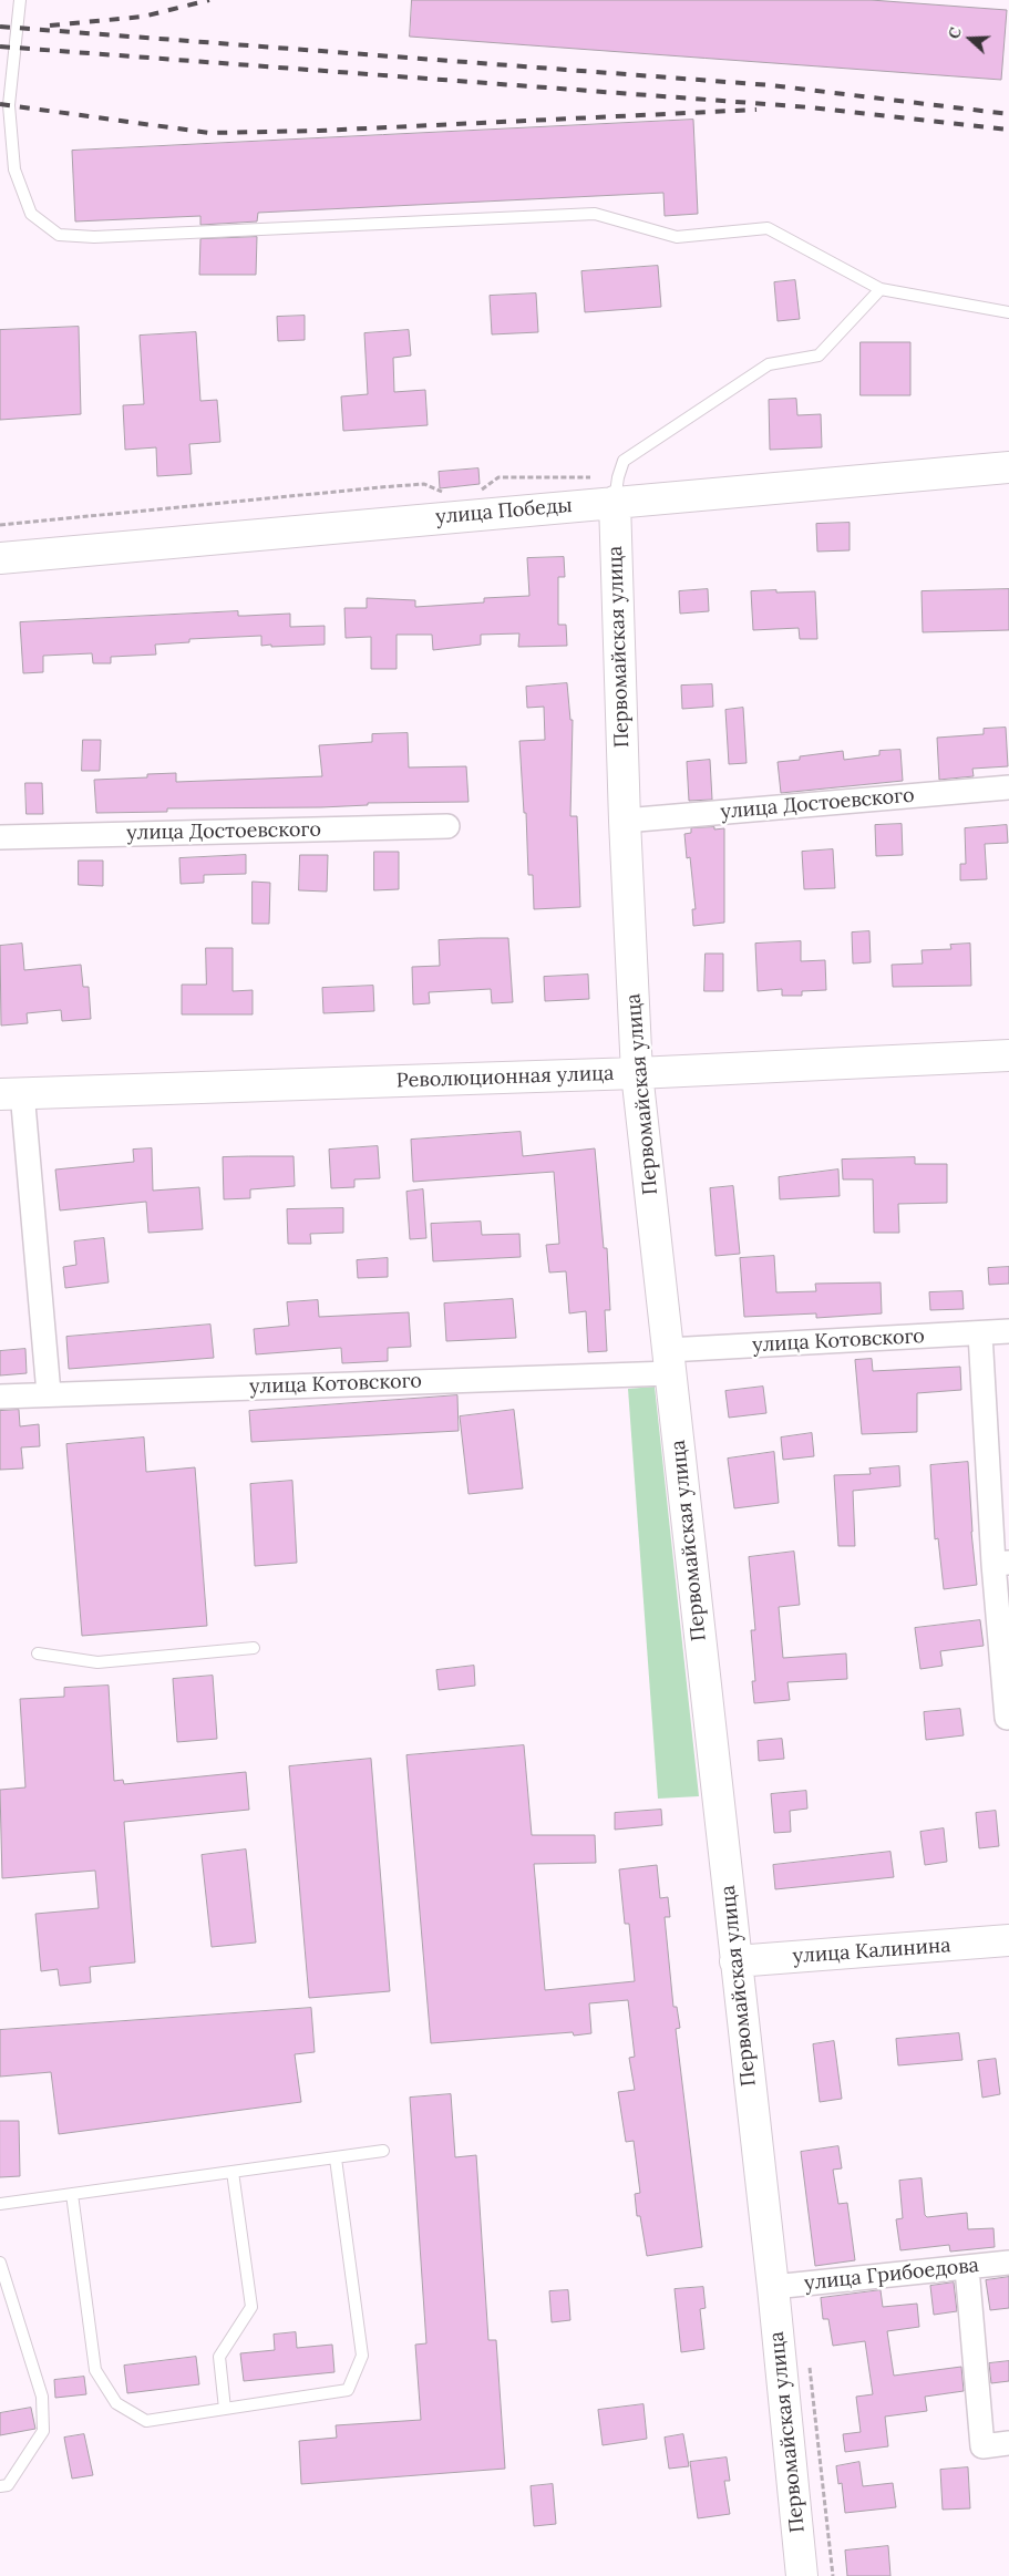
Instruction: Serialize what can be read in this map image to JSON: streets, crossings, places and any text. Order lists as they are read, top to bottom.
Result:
{
  "streets": {
    "street": [
      "улица Победы",
      "Первомайская улица",
      "улица Достоевского",
      "Революционная улица",
      "улица Котовского",
      "улица Калинина",
      "улица Грибоедова"
    ]
  },
  "crossings": [
    ["улица Победы", "Первомайская улица"],
    ["Первомайская улица", "улица Достоевского"],
    ["Первомайская улица", "Революционная улица"],
    ["Первомайская улица", "улица Котовского"],
    ["Первомайская улица", "улица Калинина"],
    ["Первомайская улица", "улица Грибоедова"]
  ],
  "north": "left"
}
